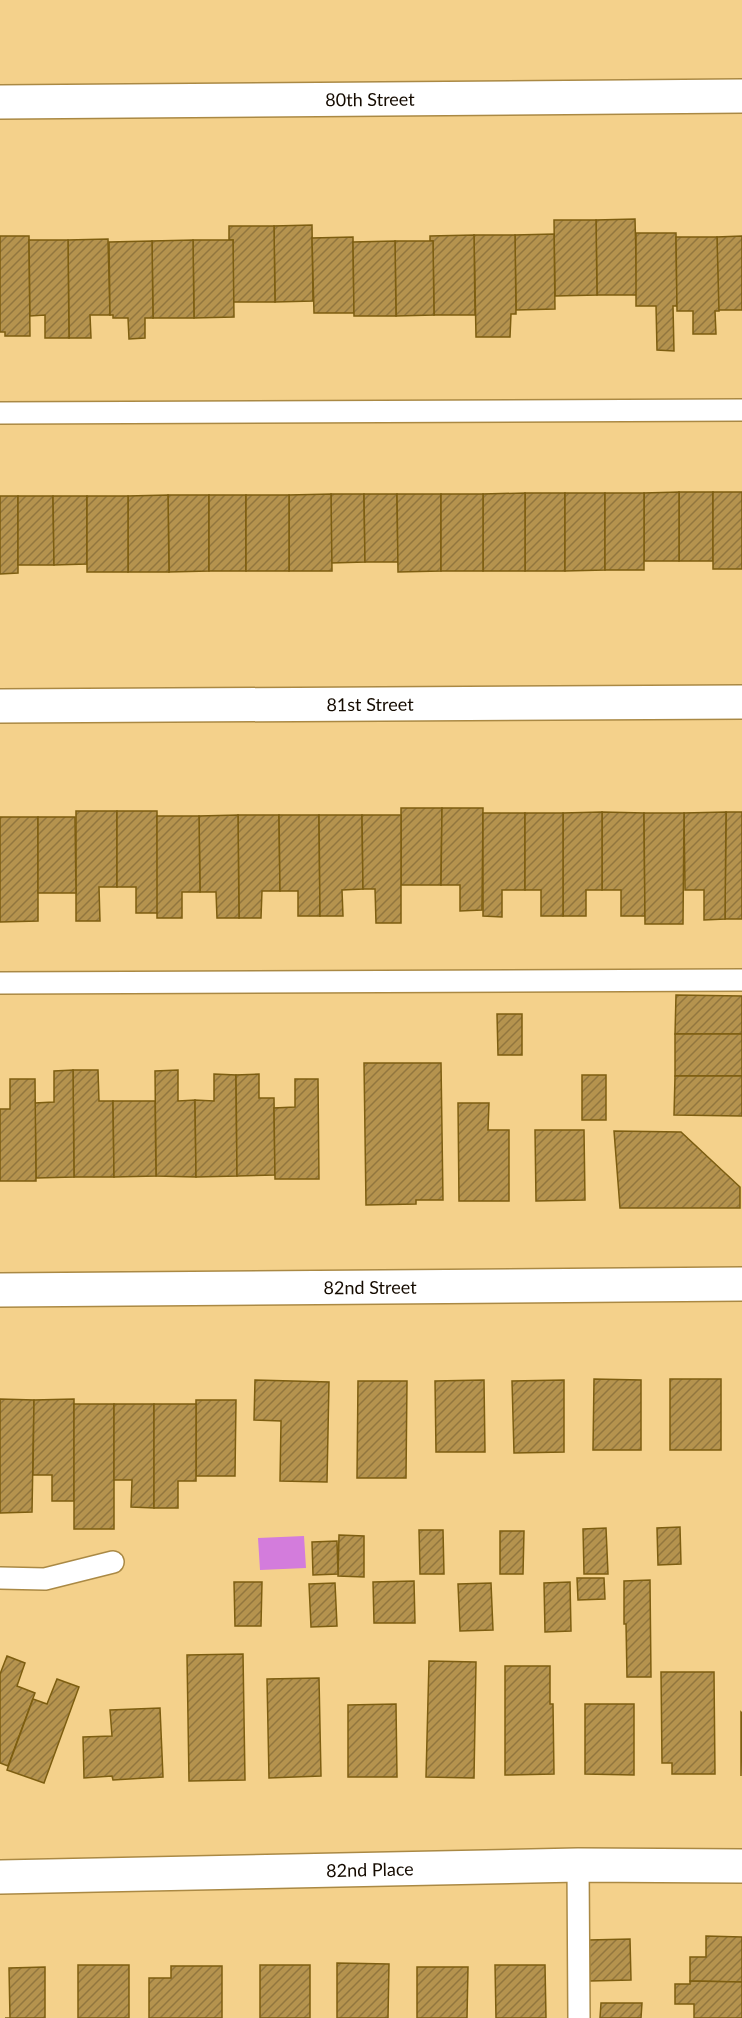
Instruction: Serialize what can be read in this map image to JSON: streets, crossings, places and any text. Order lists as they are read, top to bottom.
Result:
{
  "streets": {
    "street": [
      "80th Street",
      "81st Street",
      "82nd Street",
      "82nd Place"
    ]
  }
}
